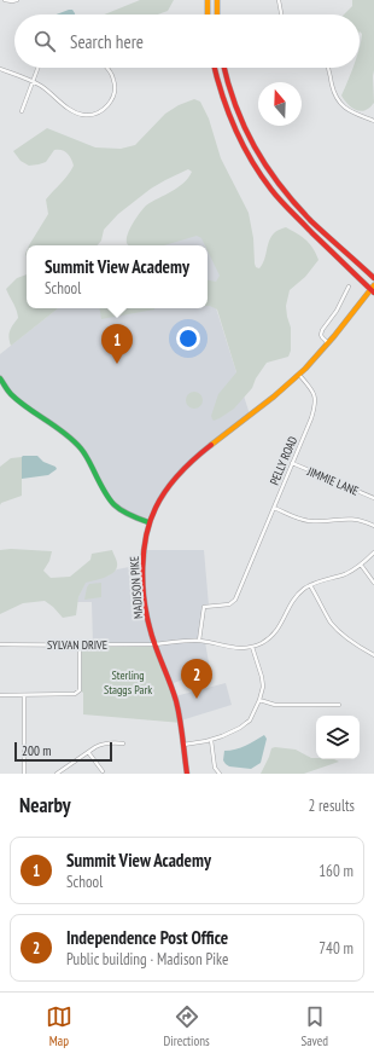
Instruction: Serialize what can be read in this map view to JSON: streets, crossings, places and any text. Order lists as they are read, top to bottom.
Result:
{
  "streets": {
    "main road": ["MADISON PIKE"],
    "street": ["PELLY ROAD", "JIMMIE LANE", "SYLVAN DRIVE"]
  },
  "crossings": [
    ["PELLY ROAD", "JIMMIE LANE"],
    ["PELLY ROAD", "MADISON PIKE"],
    ["PELLY ROAD", "SYLVAN DRIVE"],
    ["MADISON PIKE", "SYLVAN DRIVE"]
  ],
  "parks": ["Sterling Staggs Park"],
  "scale_bar": "200 m",
  "north": "top",
  "page": {
    "search": "Search here",
    "popup": ["Summit View Academy", "School"],
    "pins": ["1", "2"],
    "scale": "200 m",
    "heading": ["Nearby", "2 results"],
    "list": [
      {
        "mark": "1",
        "name": "Summit View Academy",
        "note": "School",
        "value": "160 m"
      },
      {
        "mark": "2",
        "name": "Independence Post Office",
        "note": "Public building · Madison Pike",
        "value": "740 m"
      }
    ],
    "nav": ["Map", "Directions", "Saved"]
  }
}
